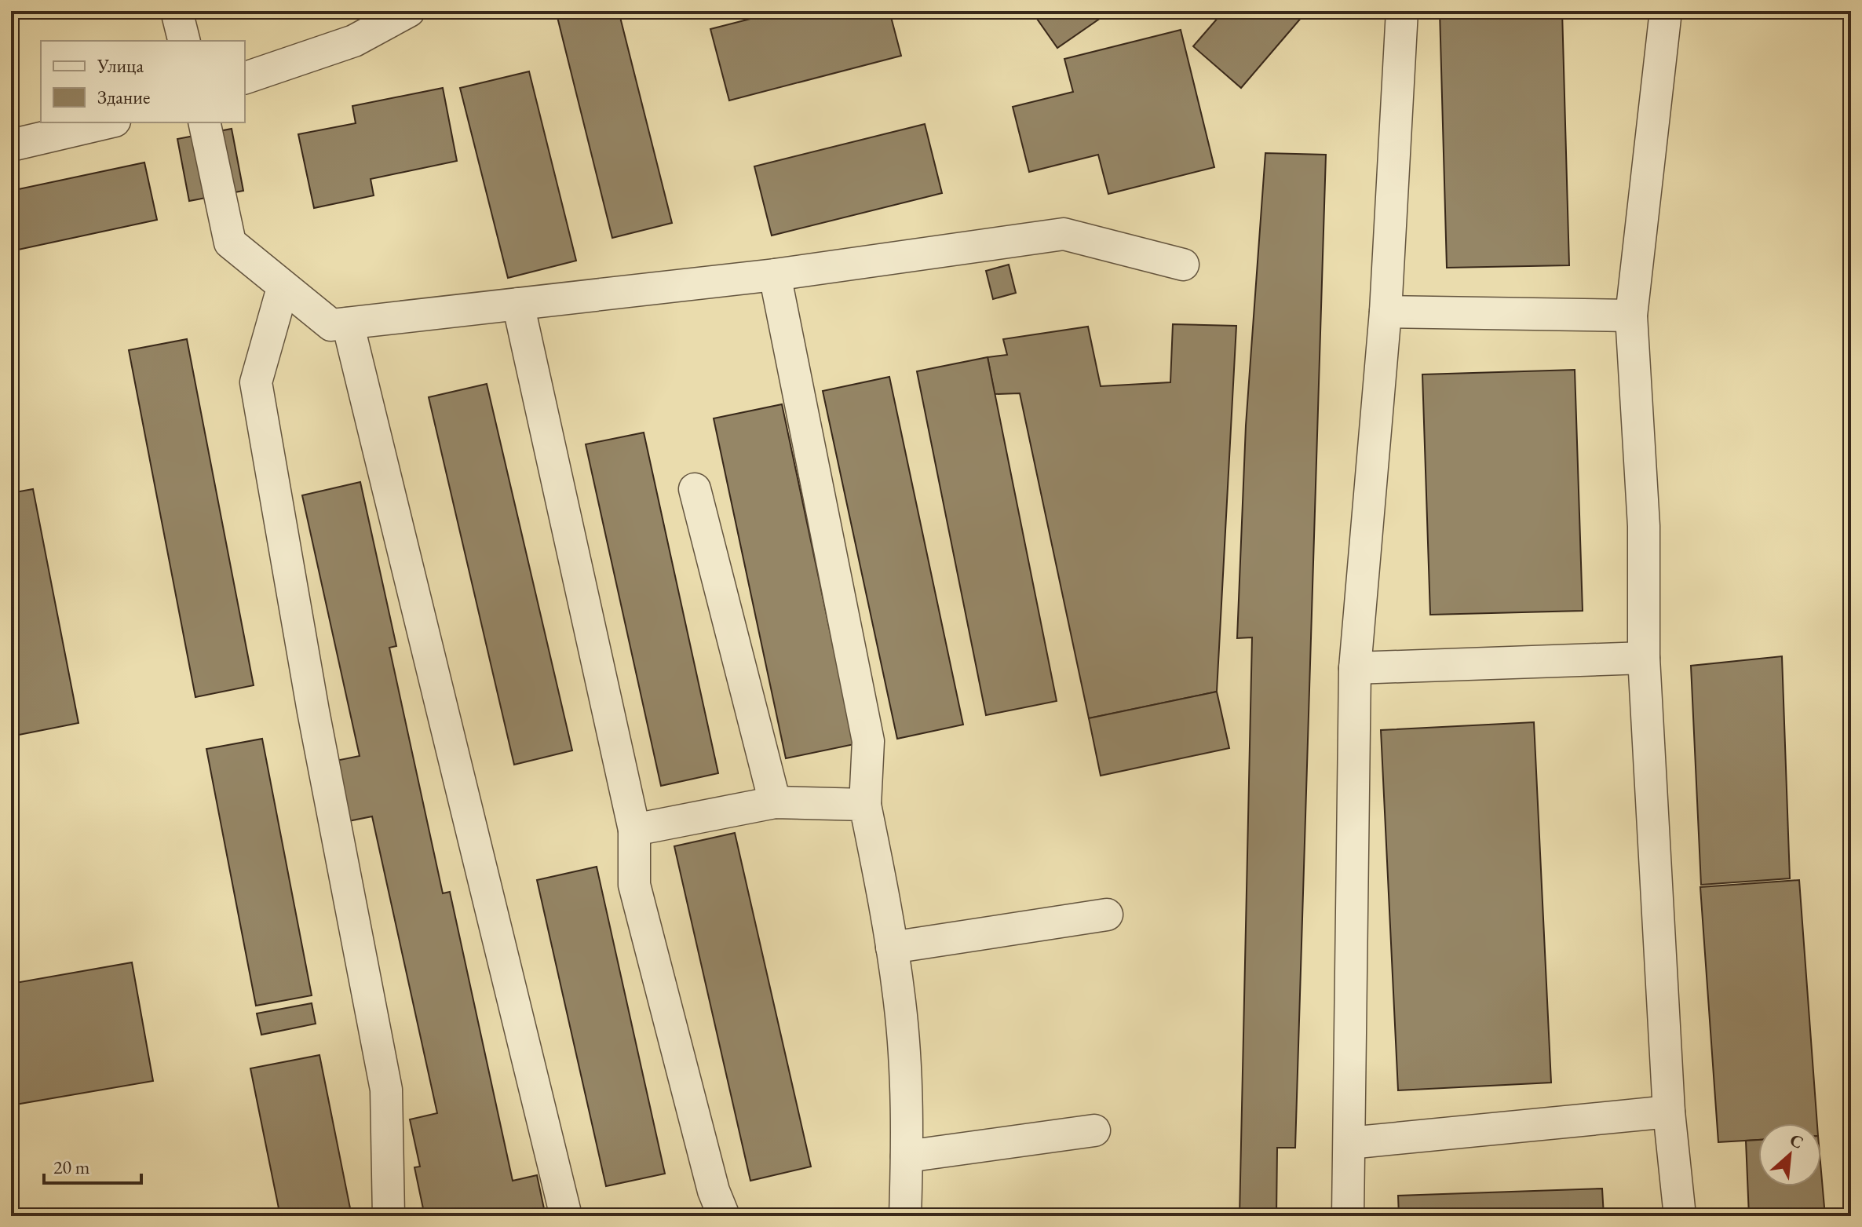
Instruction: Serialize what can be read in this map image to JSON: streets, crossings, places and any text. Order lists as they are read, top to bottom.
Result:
{
  "legend": ["Улица", "Здание"],
  "scale_bar": "20 m",
  "north": "top right"
}
